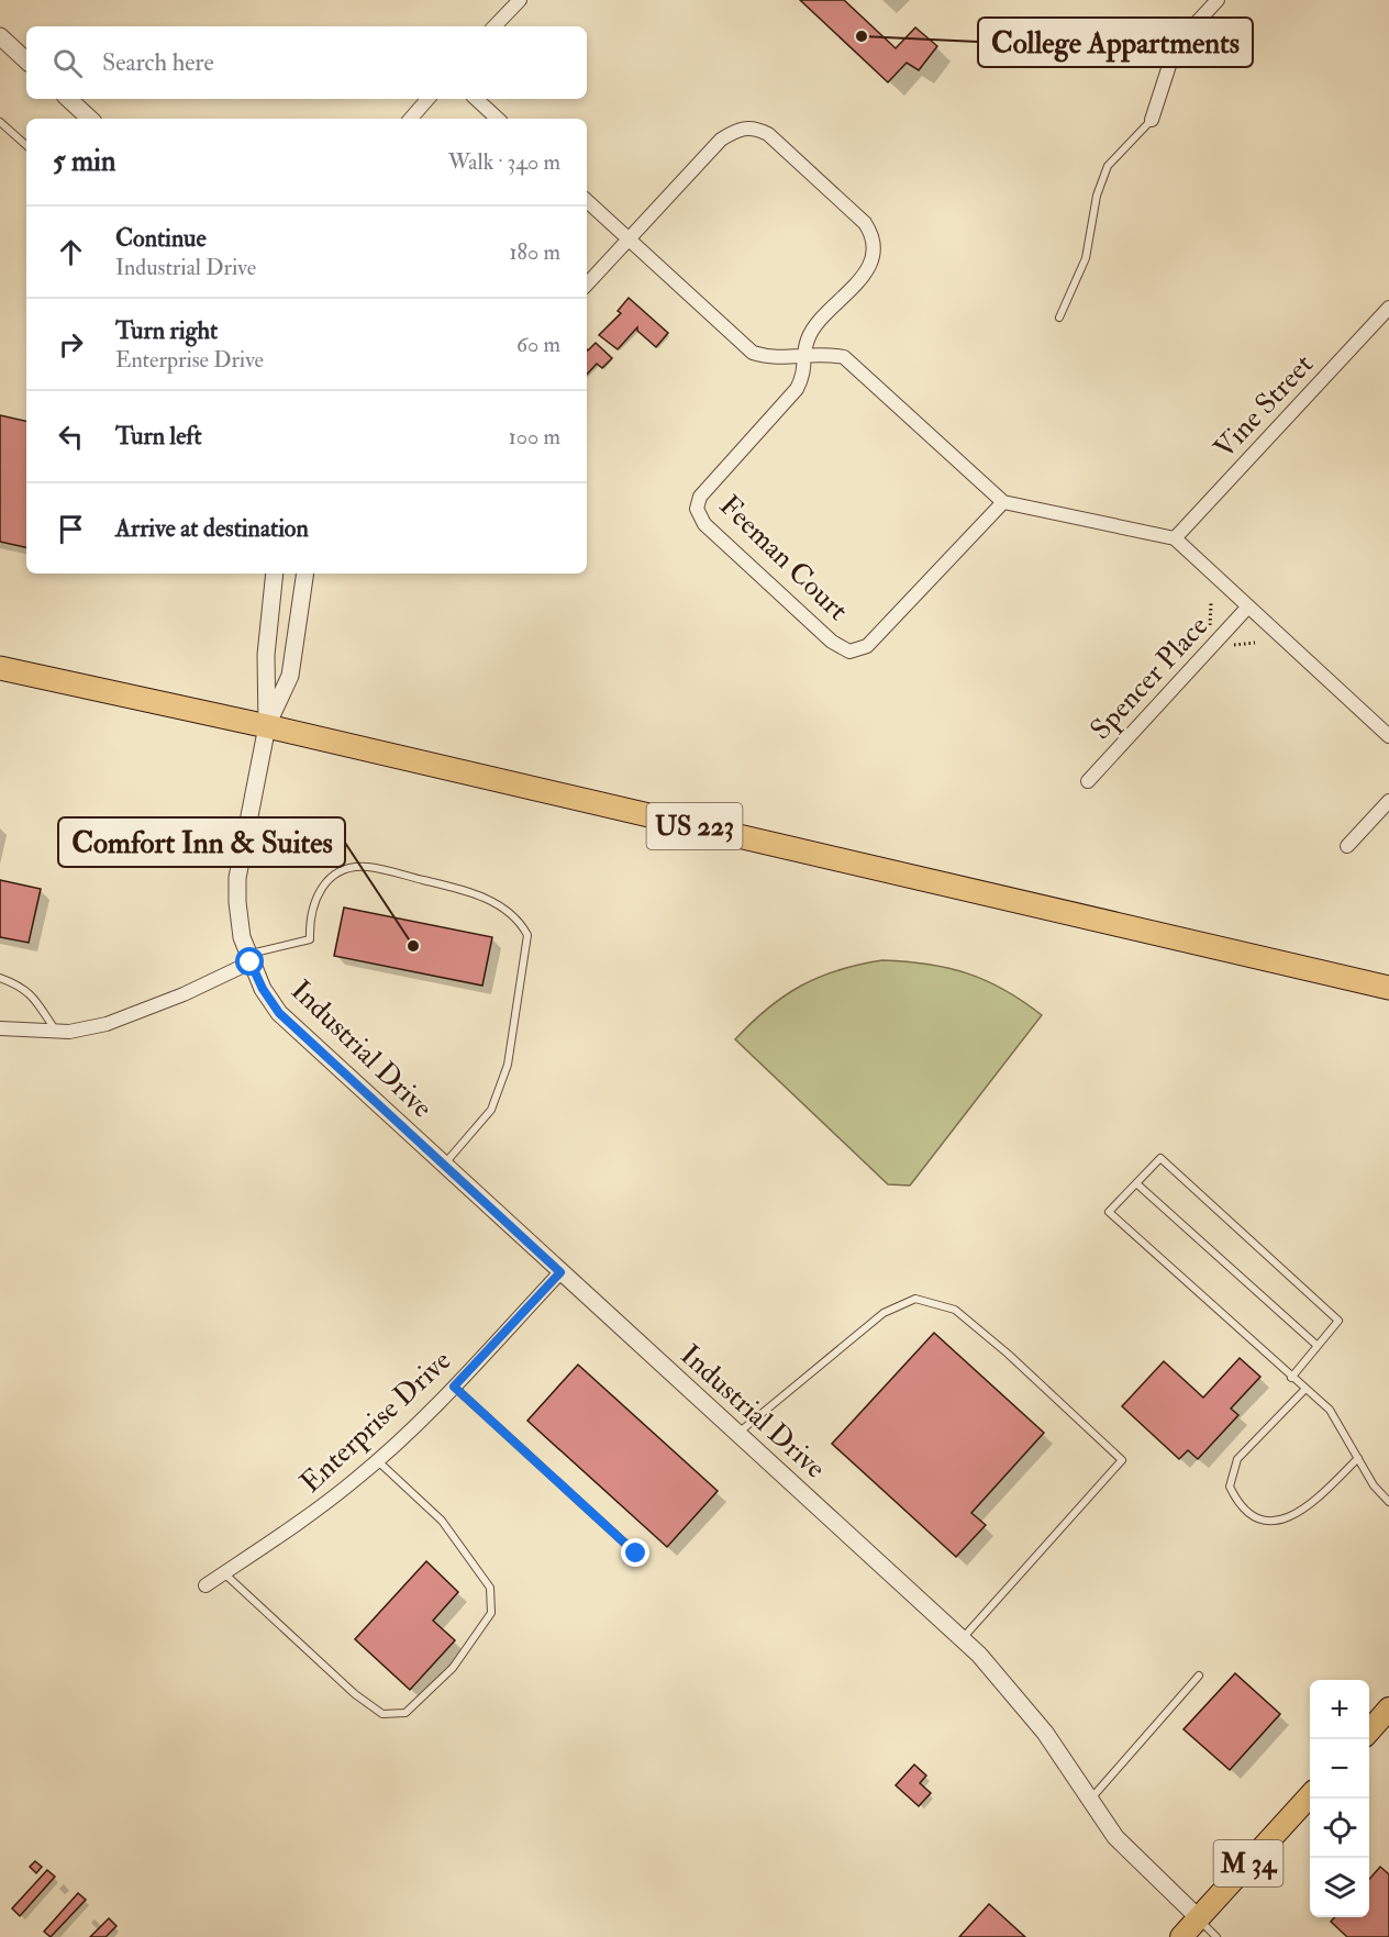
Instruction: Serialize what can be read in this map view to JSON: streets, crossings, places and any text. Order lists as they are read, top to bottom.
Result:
{
  "streets": {
    "highway": ["US 223"],
    "main road": ["M 34"],
    "street": [
      "Vine Street",
      "Feeman Court",
      "Spencer Place",
      "Industrial Drive",
      "Enterprise Drive"
    ]
  },
  "crossings": [
    ["US 223", "Industrial Drive"],
    ["Industrial Drive", "Enterprise Drive"],
    ["Industrial Drive", "M 34"]
  ],
  "places": ["College Appartments", "Comfort Inn & Suites"],
  "page": {
    "search": "Search here",
    "heading": ["5 min", "Walk · 340 m"],
    "list": [
      ["Continue", "Industrial Drive", "180 m"],
      ["Turn right", "Enterprise Drive", "60 m"],
      ["Turn left", "100 m"],
      "Arrive at destination"
    ],
    "map_buttons": ["+", "−"]
  }
}
